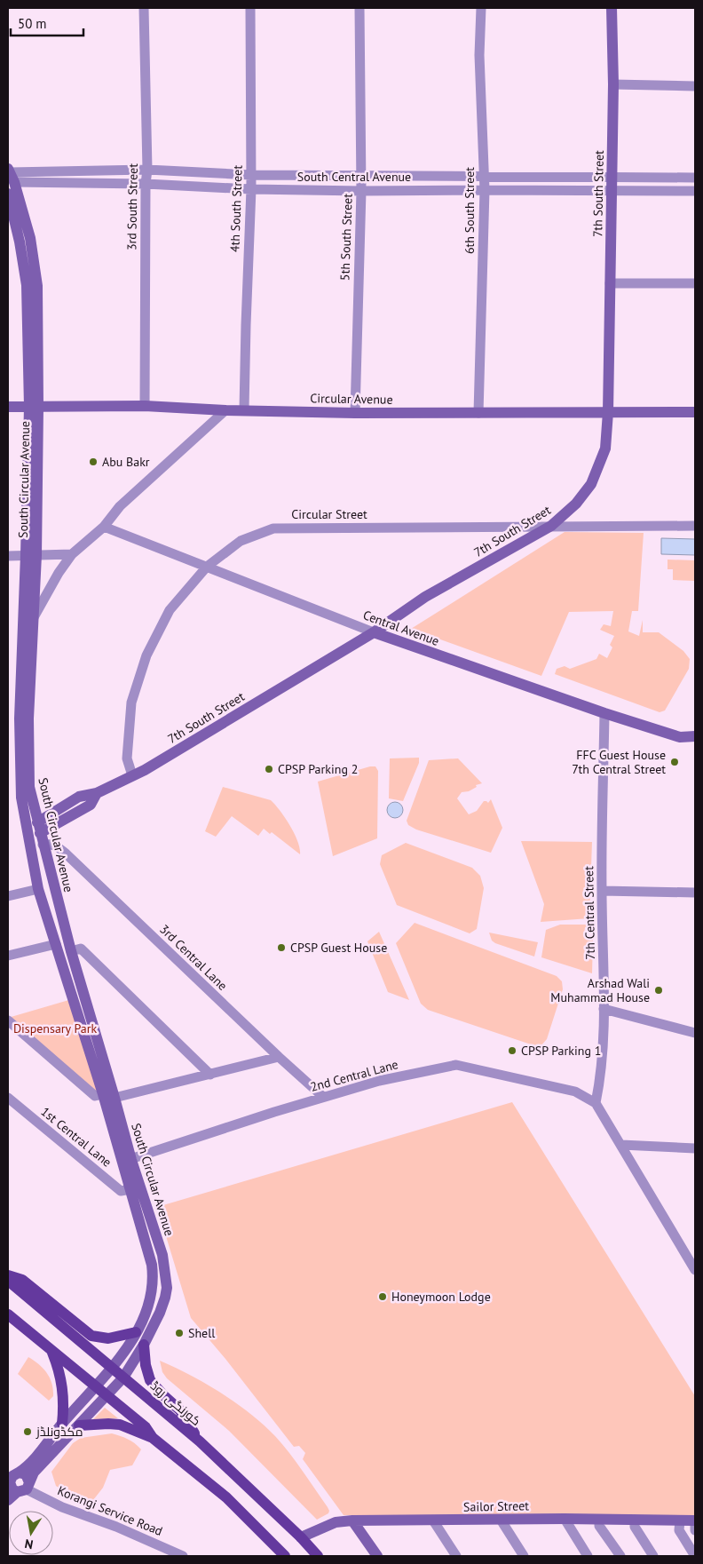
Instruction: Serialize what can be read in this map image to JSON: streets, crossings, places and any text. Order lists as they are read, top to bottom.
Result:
{
  "streets": {
    "main road": ["کورنگی روڈ"],
    "street": [
      "South Central Avenue",
      "7th South Street",
      "3rd South Street",
      "4th South Street",
      "6th South Street",
      "5th South Street",
      "Circular Avenue",
      "South Circular Avenue",
      "Circular Street",
      "Central Avenue",
      "7th Central Street",
      "3rd Central Lane",
      "2nd Central Lane",
      "1st Central Lane",
      "Sailor Street",
      "Korangi Service Road"
    ]
  },
  "crossings": [
    ["South Central Avenue", "7th South Street"],
    ["South Central Avenue", "3rd South Street"],
    ["South Central Avenue", "4th South Street"],
    ["South Central Avenue", "6th South Street"],
    ["South Central Avenue", "5th South Street"],
    ["South Central Avenue", "South Circular Avenue"],
    ["7th South Street", "Circular Avenue"],
    ["7th South Street", "South Circular Avenue"],
    ["7th South Street", "Circular Street"],
    ["7th South Street", "Central Avenue"],
    ["3rd South Street", "Circular Avenue"],
    ["4th South Street", "Circular Avenue"],
    ["6th South Street", "Circular Avenue"],
    ["5th South Street", "Circular Avenue"],
    ["Circular Avenue", "South Circular Avenue"],
    ["South Circular Avenue", "3rd Central Lane"],
    ["South Circular Avenue", "2nd Central Lane"],
    ["South Circular Avenue", "1st Central Lane"],
    ["South Circular Avenue", "کورنگی روڈ"],
    ["South Circular Avenue", "Korangi Service Road"],
    ["Circular Street", "Central Avenue"],
    ["Central Avenue", "7th Central Street"],
    ["7th Central Street", "2nd Central Lane"],
    ["3rd Central Lane", "2nd Central Lane"],
    ["کورنگی روڈ", "Sailor Street"]
  ],
  "parks": ["Dispensary Park"],
  "places": [
    "Abu Bakr",
    "FFC Guest House 7th Central Street",
    "CPSP Parking 2",
    "CPSP Guest House",
    "Arshad Wali Muhammad House",
    "CPSP Parking 1",
    "Honeymoon Lodge",
    "Shell",
    "مکڈونلڈز"
  ],
  "scale_bar": "50 m",
  "north": "bottom"
}
